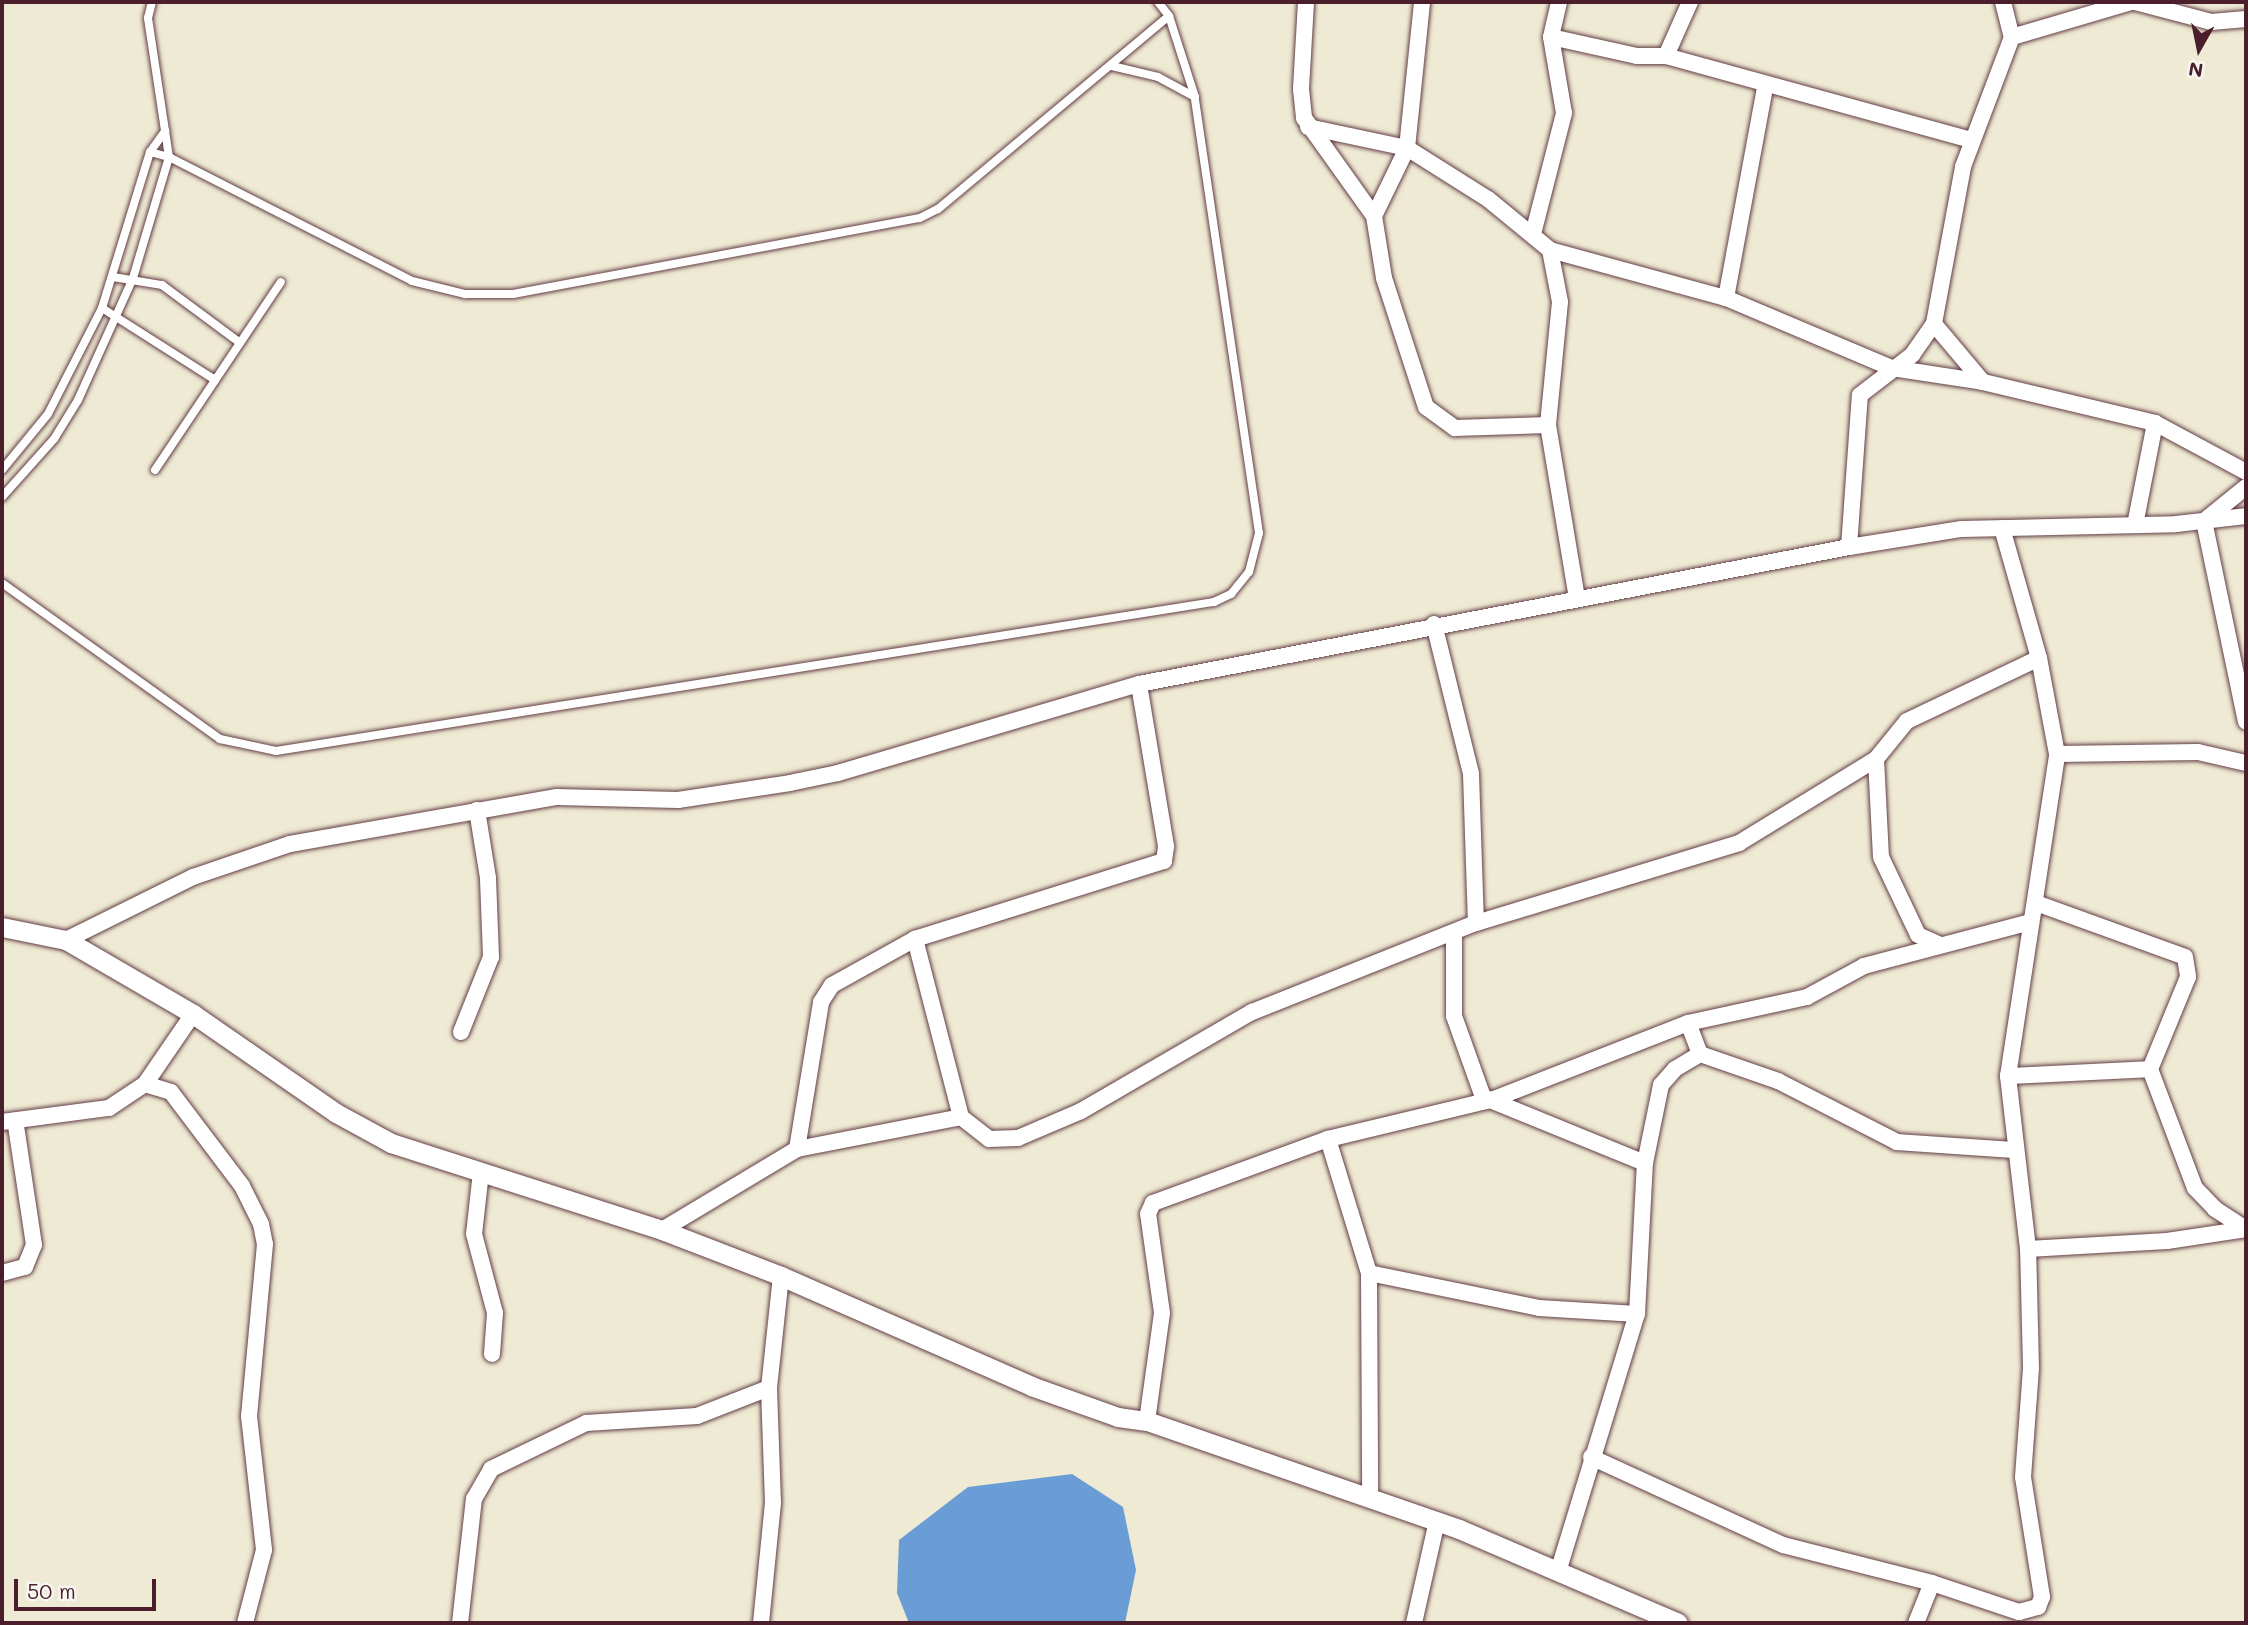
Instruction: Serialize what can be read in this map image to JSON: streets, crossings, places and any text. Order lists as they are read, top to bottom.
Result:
{
  "scale_bar": "50 m",
  "north": "bottom"
}
